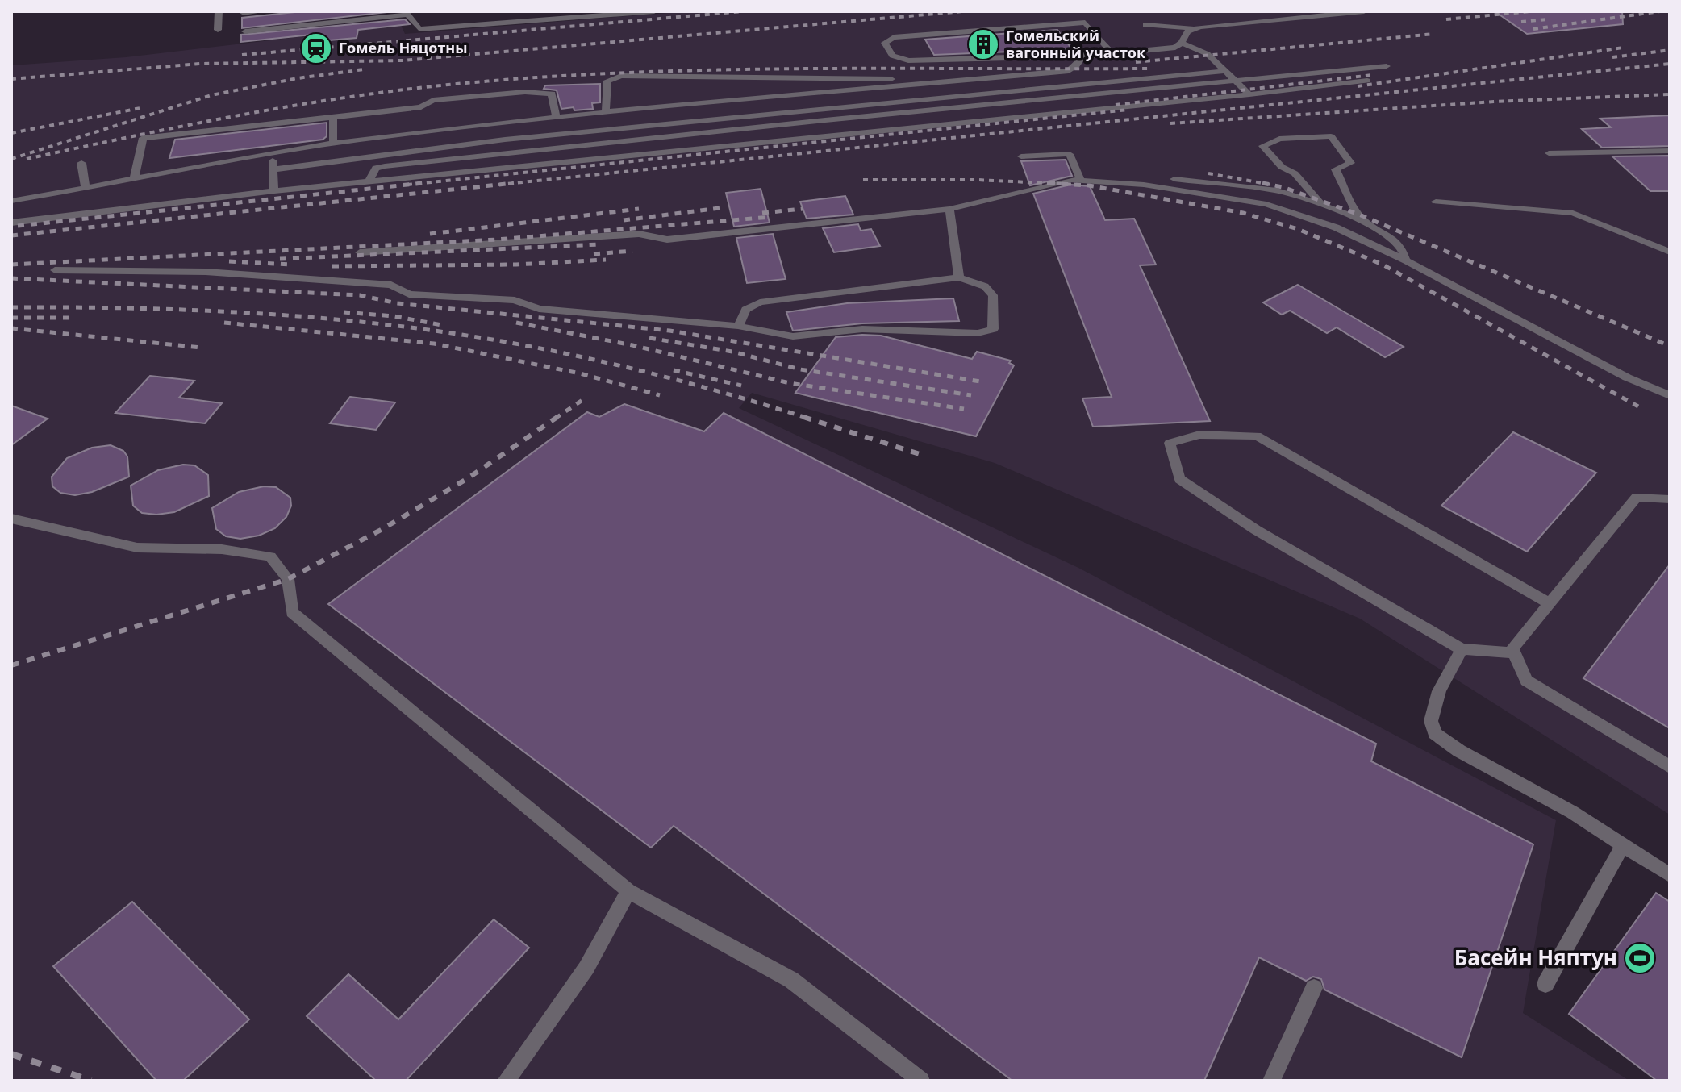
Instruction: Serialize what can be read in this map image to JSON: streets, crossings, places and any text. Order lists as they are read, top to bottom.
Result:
{
  "places": {
    "building": ["Гомельский вагонный участок"],
    "station": ["Гомель Няцотны"],
    "sports": ["Басейн Няптун"]
  }
}
